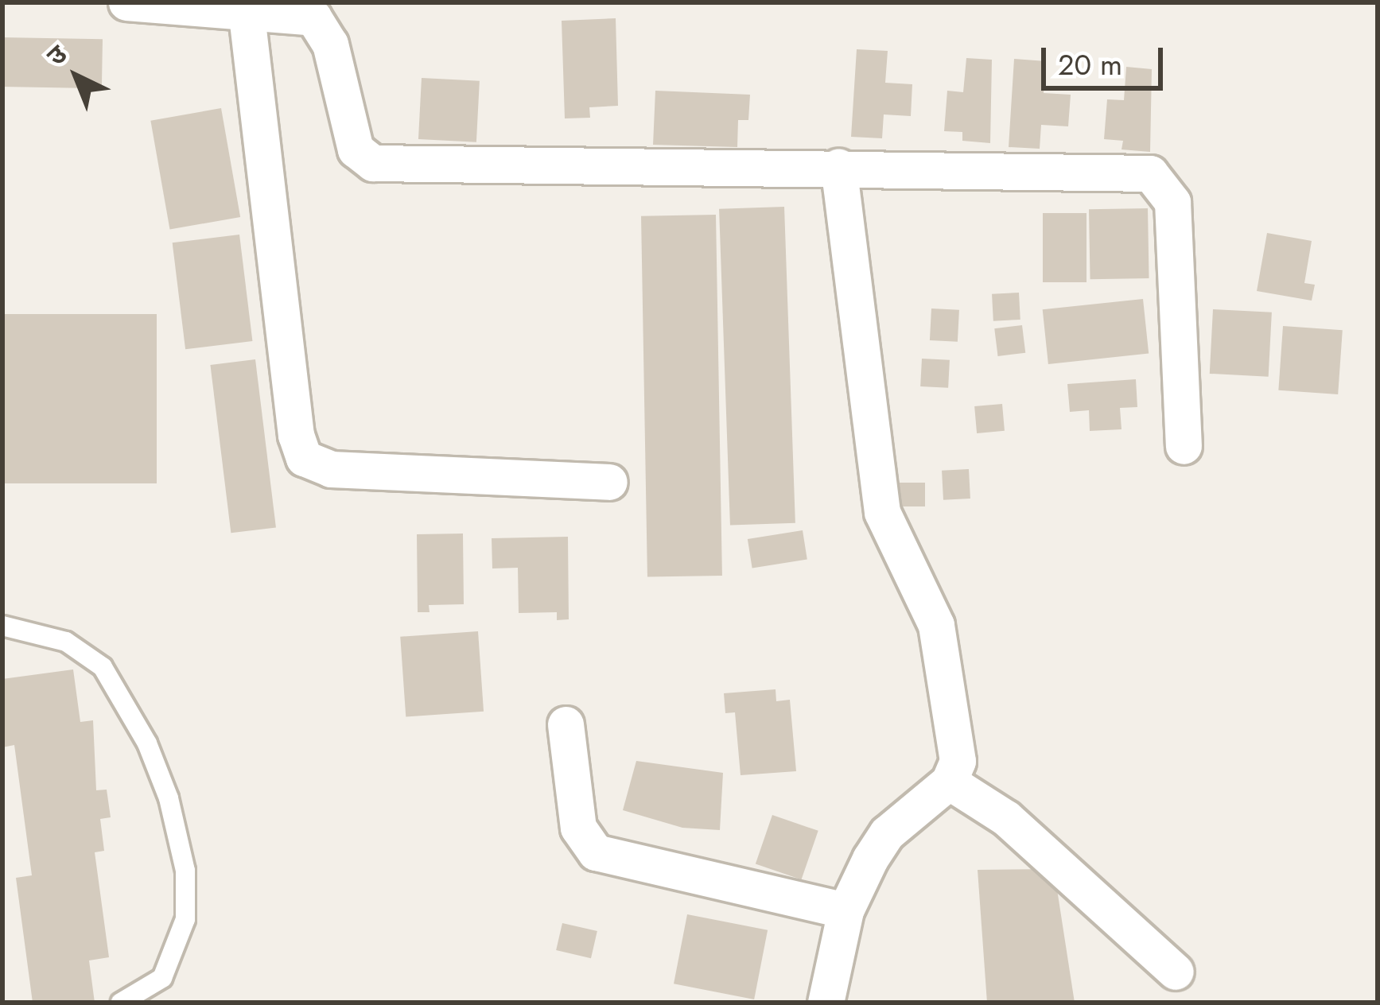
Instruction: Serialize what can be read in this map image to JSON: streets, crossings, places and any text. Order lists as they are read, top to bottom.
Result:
{
  "scale_bar": "20 m",
  "north": "top left"
}
